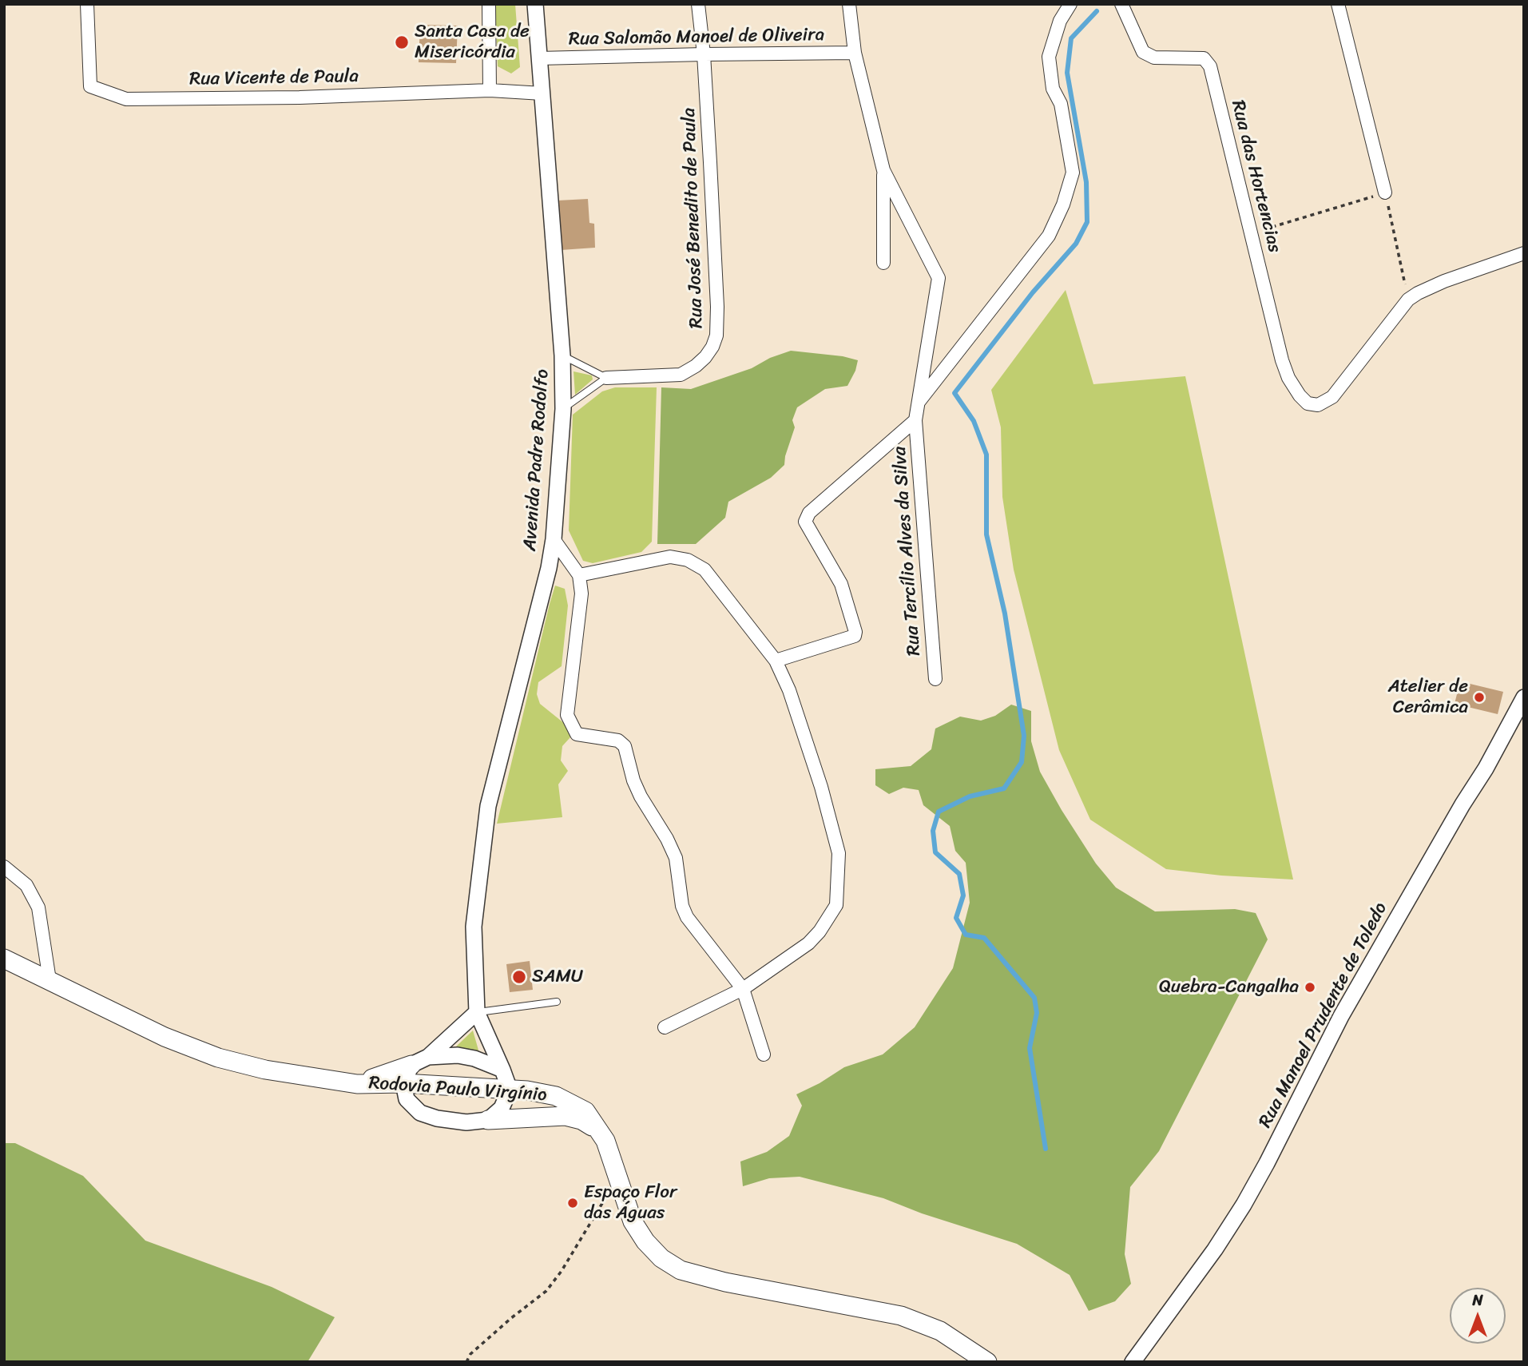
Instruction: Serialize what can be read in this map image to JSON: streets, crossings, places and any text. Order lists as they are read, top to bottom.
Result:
{
  "streets": {
    "main road": ["Rodovia Paulo Virgínio"],
    "street": [
      "Rua Salomão Manoel de Oliveira",
      "Rua Vicente de Paula",
      "Rua das Hortencias",
      "Rua José Benedito de Paula",
      "Avenida Padre Rodolfo",
      "Rua Tercílio Alves da Silva",
      "Rua Manoel Prudente de Toledo"
    ]
  },
  "crossings": [
    ["Rua Salomão Manoel de Oliveira", "Rua José Benedito de Paula"],
    ["Rua Salomão Manoel de Oliveira", "Avenida Padre Rodolfo"],
    ["Rua Vicente de Paula", "Avenida Padre Rodolfo"],
    ["Avenida Padre Rodolfo", "Rodovia Paulo Virgínio"]
  ],
  "places": [
    "Santa Casa de Misericórdia",
    "Atelier de Cerâmica",
    "SAMU",
    "Quebra-Cangalha",
    "Espaço Flor das Águas"
  ],
  "north": "top"
}
